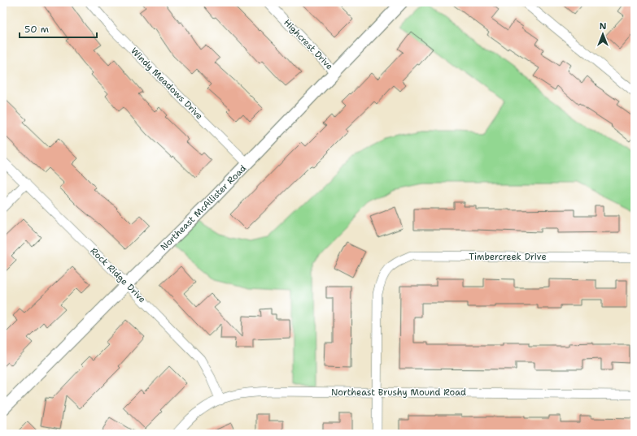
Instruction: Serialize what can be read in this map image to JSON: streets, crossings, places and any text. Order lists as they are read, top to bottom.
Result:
{
  "streets": {
    "street": [
      "Highcrest Drive",
      "Windy Meadows Drive",
      "Northeast McAllister Road",
      "Timbercreek Drive",
      "Rock Ridge Drive",
      "Northeast Brushy Mound Road"
    ]
  },
  "crossings": [
    ["Highcrest Drive", "Northeast McAllister Road"],
    ["Windy Meadows Drive", "Northeast McAllister Road"],
    ["Northeast McAllister Road", "Rock Ridge Drive"],
    ["Timbercreek Drive", "Northeast Brushy Mound Road"],
    ["Rock Ridge Drive", "Northeast Brushy Mound Road"]
  ],
  "scale_bar": "50 m",
  "north": "top"
}
